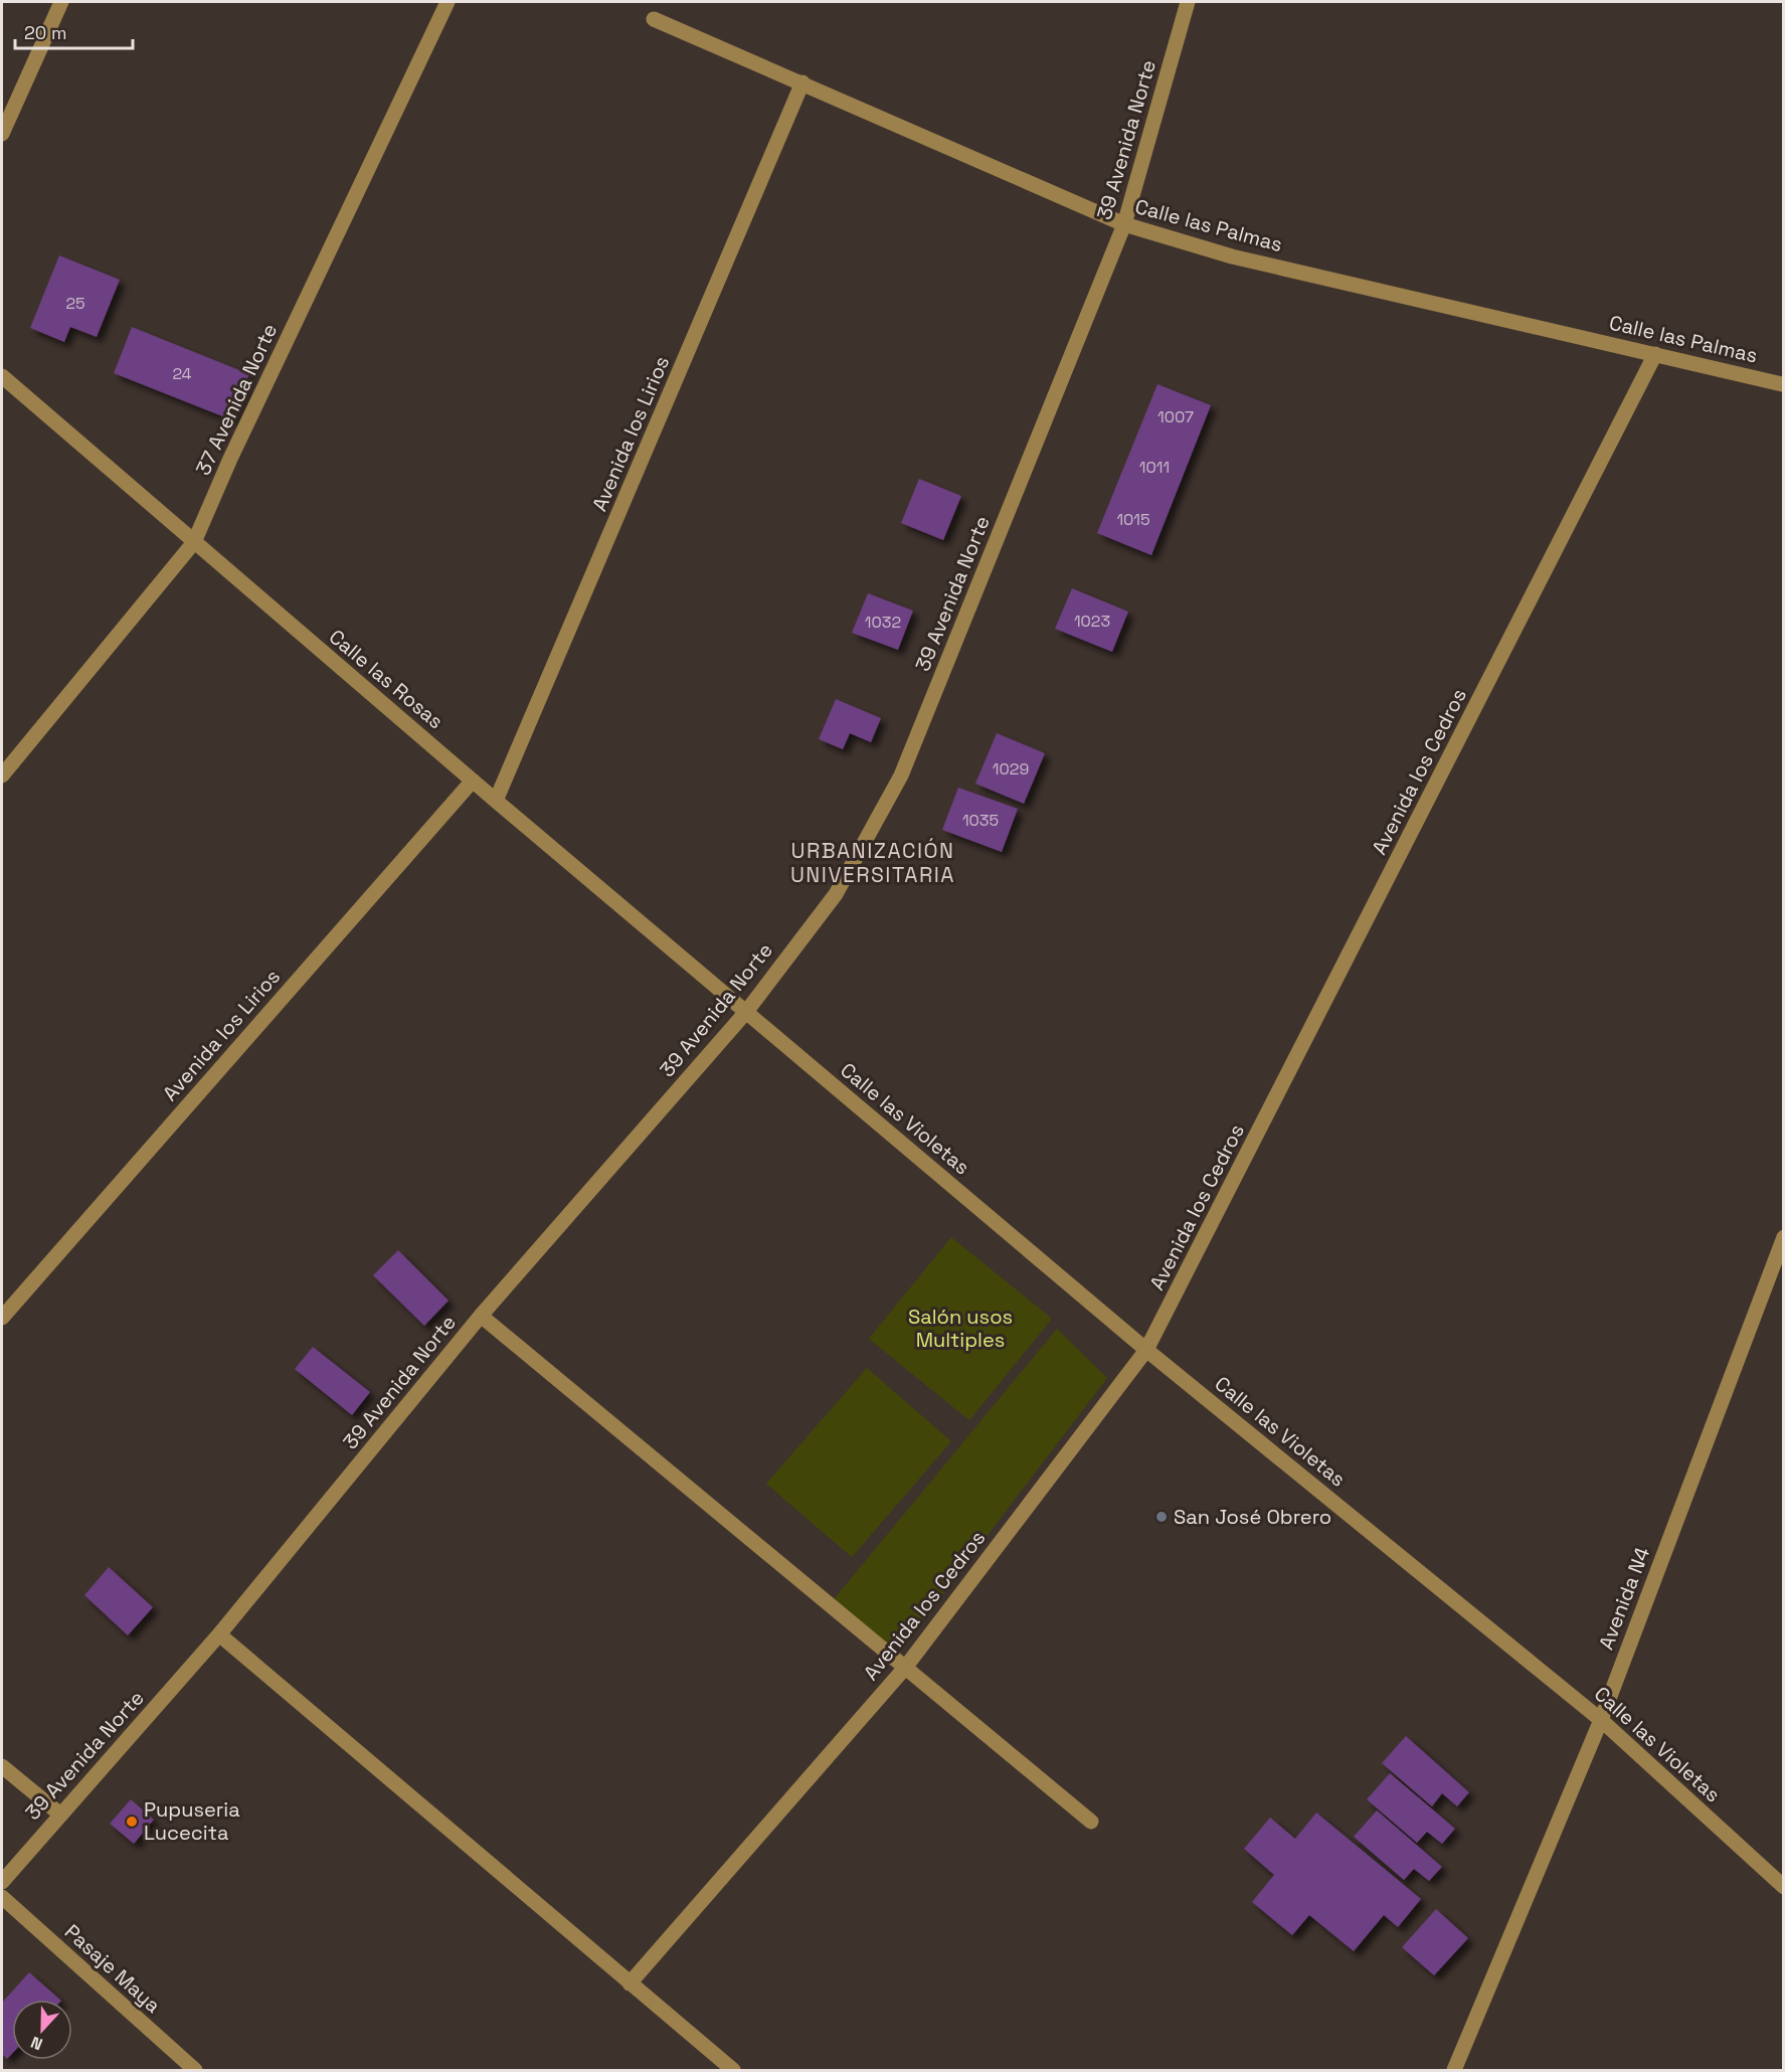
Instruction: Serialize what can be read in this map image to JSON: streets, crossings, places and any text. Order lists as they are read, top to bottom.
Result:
{
  "streets": {
    "street": [
      "39 Avenida Norte",
      "Calle las Palmas",
      "37 Avenida Norte",
      "Avenida los Lirios",
      "Calle las Rosas",
      "Avenida los Cedros",
      "Calle las Violetas",
      "Avenida N4",
      "Pasaje Maya"
    ]
  },
  "crossings": [
    ["39 Avenida Norte", "Calle las Palmas"],
    ["39 Avenida Norte", "Calle las Rosas"],
    ["39 Avenida Norte", "Calle las Violetas"],
    ["Calle las Palmas", "Avenida los Lirios"],
    ["Calle las Palmas", "Avenida los Cedros"],
    ["37 Avenida Norte", "Calle las Rosas"],
    ["Avenida los Lirios", "Calle las Rosas"],
    ["Calle las Rosas", "Calle las Violetas"],
    ["Avenida los Cedros", "Calle las Violetas"],
    ["Calle las Violetas", "Avenida N4"]
  ],
  "districts": ["URBANIZACIÓN UNIVERSITARIA"],
  "parks": ["Salón usos Multiples"],
  "places": ["San José Obrero", "Pupuseria Lucecita"],
  "house_numbers": [
    "25",
    "24",
    "1007",
    "1011",
    "1015",
    "1023",
    "1032",
    "1029",
    "1035"
  ],
  "scale_bar": "20 m",
  "north": "bottom"
}
